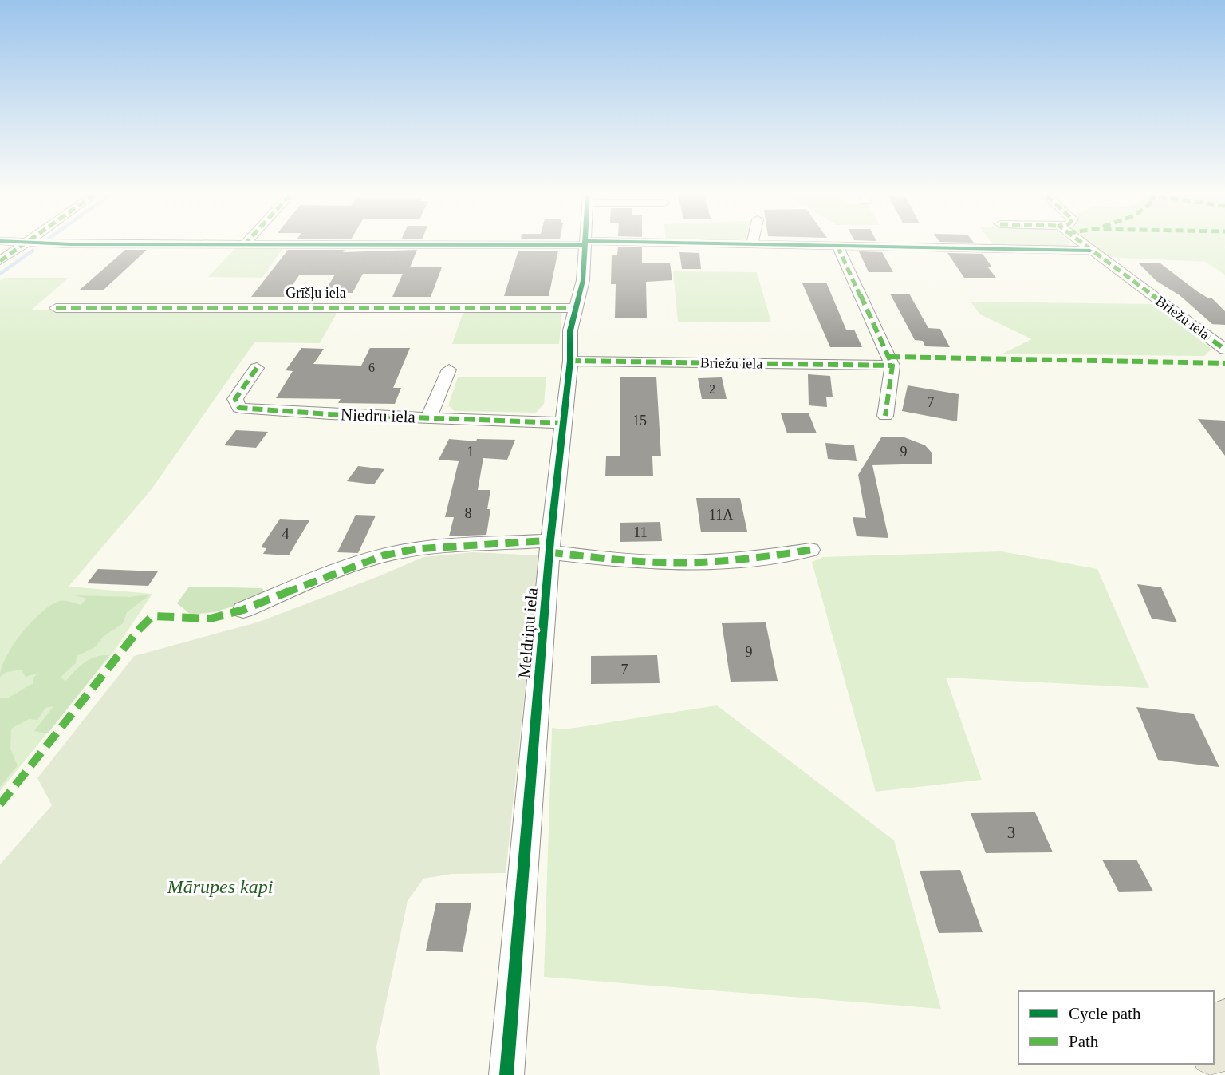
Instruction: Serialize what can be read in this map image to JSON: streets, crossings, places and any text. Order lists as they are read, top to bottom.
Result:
{
  "streets": {
    "street": [
      "Grīšļu iela",
      "Briežu iela",
      "Niedru iela",
      "Meldriņu iela"
    ]
  },
  "crossings": [
    ["Grīšļu iela", "Meldriņu iela"],
    ["Briežu iela", "Meldriņu iela"],
    ["Niedru iela", "Meldriņu iela"]
  ],
  "parks": ["Mārupes kapi"],
  "house_numbers": [
    "6",
    "2",
    "7",
    "15",
    "1",
    "9",
    "8",
    "11A",
    "11",
    "4",
    "9",
    "7",
    "3"
  ],
  "legend": ["Cycle path", "Path"]
}
